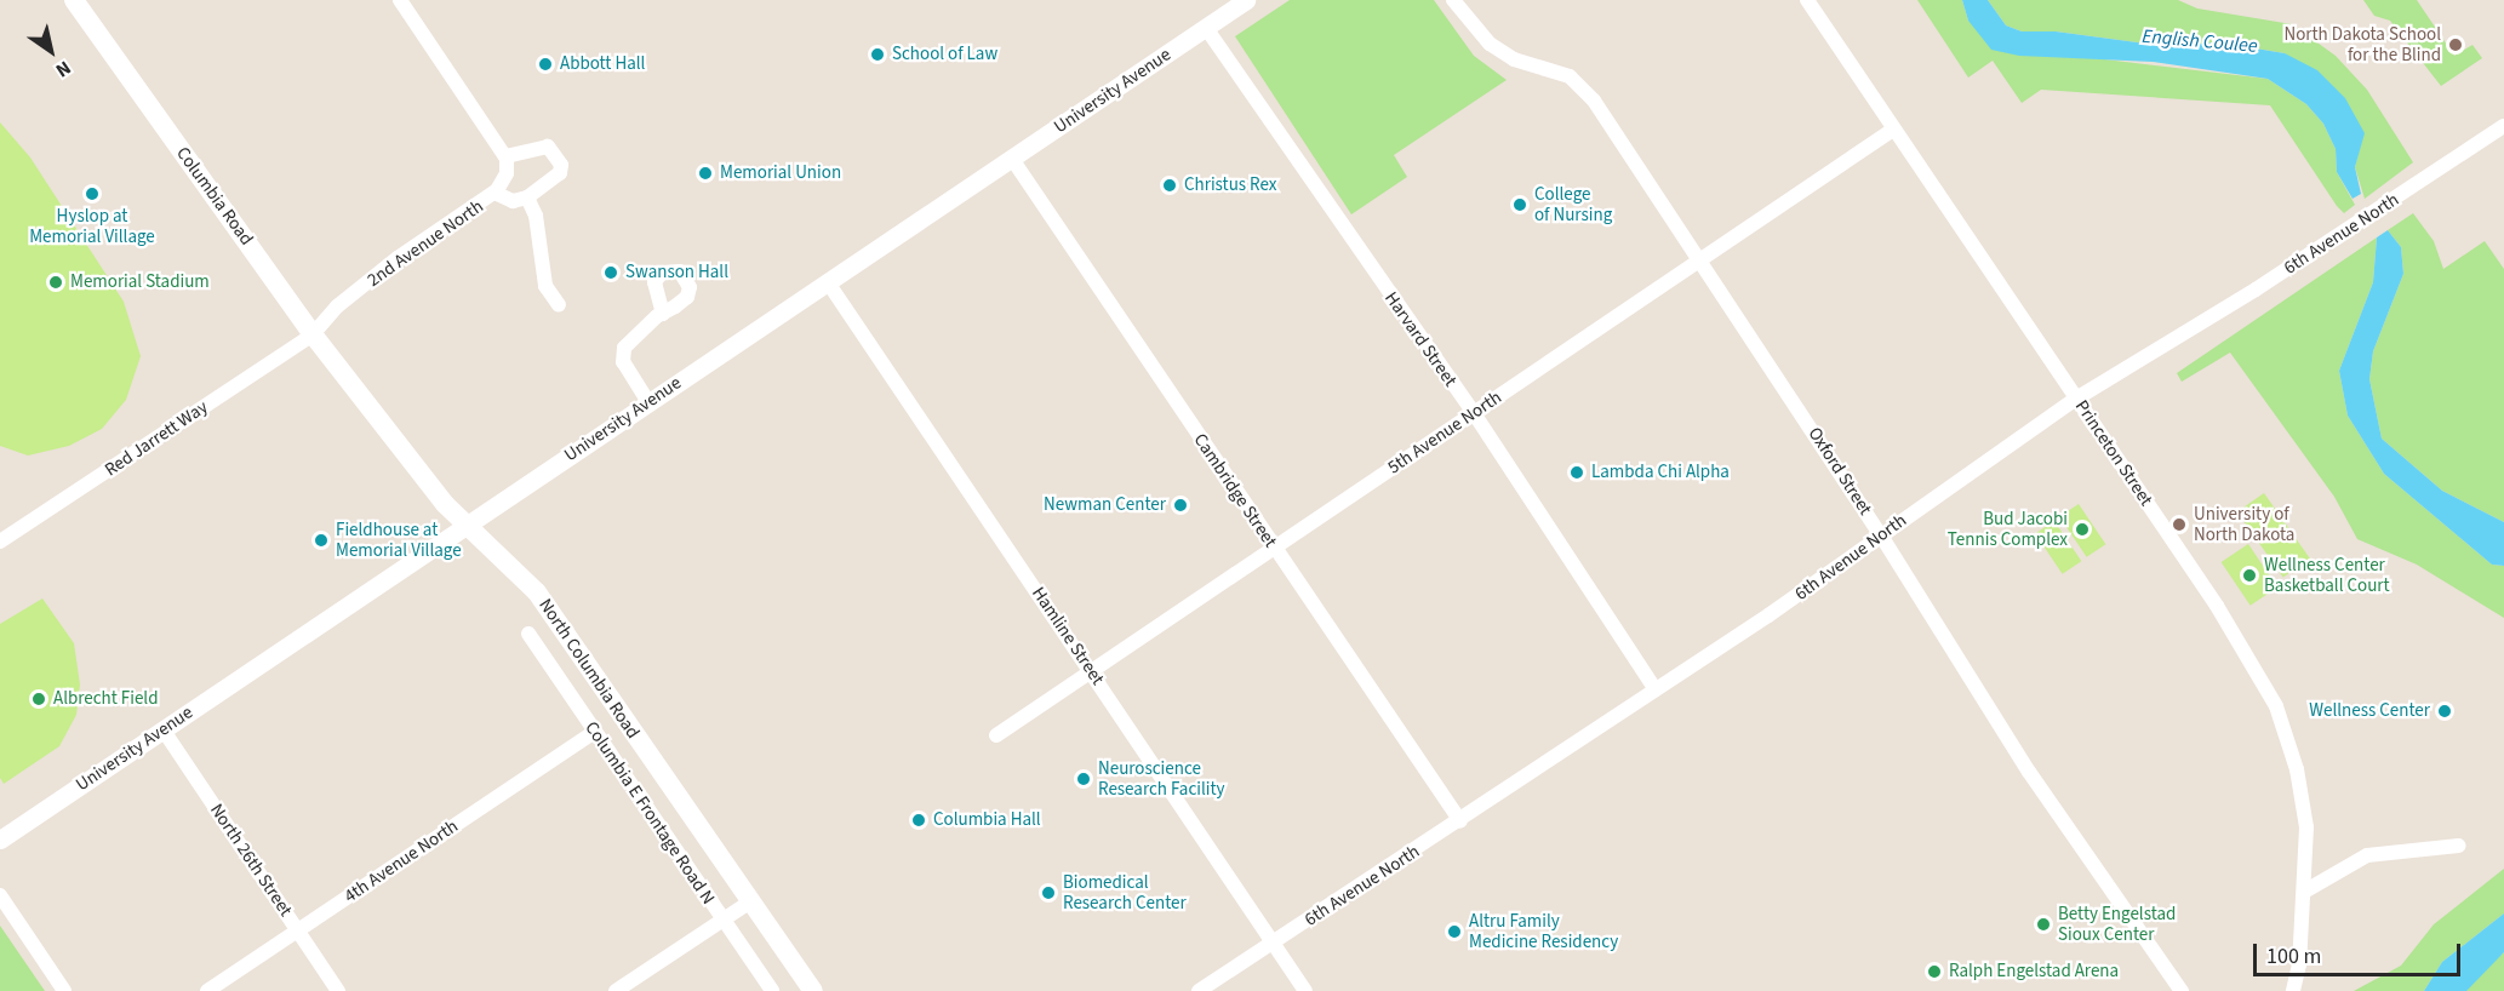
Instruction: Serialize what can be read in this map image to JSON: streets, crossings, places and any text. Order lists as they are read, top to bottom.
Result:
{
  "streets": {
    "main road": ["Columbia Road", "North Columbia Road"],
    "street": [
      "University Avenue",
      "6th Avenue North",
      "2nd Avenue North",
      "Harvard Street",
      "5th Avenue North",
      "Red Jarrett Way",
      "Princeton Street",
      "Oxford Street",
      "Cambridge Street",
      "Hamline Street",
      "Columbia E Frontage Road N",
      "North 26th Street",
      "4th Avenue North"
    ]
  },
  "crossings": [
    ["University Avenue", "Harvard Street"],
    ["University Avenue", "Cambridge Street"],
    ["University Avenue", "Hamline Street"],
    ["University Avenue", "North Columbia Road"],
    ["University Avenue", "North 26th Street"],
    ["Columbia Road", "2nd Avenue North"],
    ["Columbia Road", "Red Jarrett Way"],
    ["Columbia Road", "North Columbia Road"],
    ["6th Avenue North", "Harvard Street"],
    ["6th Avenue North", "Princeton Street"],
    ["6th Avenue North", "Oxford Street"],
    ["6th Avenue North", "Cambridge Street"],
    ["6th Avenue North", "Hamline Street"],
    ["2nd Avenue North", "Red Jarrett Way"],
    ["2nd Avenue North", "North Columbia Road"],
    ["Harvard Street", "5th Avenue North"],
    ["5th Avenue North", "Princeton Street"],
    ["5th Avenue North", "Oxford Street"],
    ["5th Avenue North", "Cambridge Street"],
    ["5th Avenue North", "Hamline Street"],
    ["Red Jarrett Way", "North Columbia Road"],
    ["Columbia E Frontage Road N", "4th Avenue North"],
    ["North 26th Street", "4th Avenue North"]
  ],
  "water": ["English Coulee"],
  "places": [
    "North Dakota School for the Blind",
    "School of Law",
    "Abbott Hall",
    "Memorial Union",
    "Christus Rex",
    "Hyslop at Memorial Village",
    "College of Nursing",
    "Swanson Hall",
    "Memorial Stadium",
    "Lambda Chi Alpha",
    "Newman Center",
    "University of North Dakota",
    "Bud Jacobi Tennis Complex",
    "Fieldhouse at Memorial Village",
    "Wellness Center Basketball Court",
    "Albrecht Field",
    "Wellness Center",
    "Neuroscience Research Facility",
    "Columbia Hall",
    "Biomedical Research Center",
    "Betty Engelstad Sioux Center",
    "Altru Family Medicine Residency",
    "Ralph Engelstad Arena"
  ],
  "scale_bar": "100 m",
  "north": "bottom right"
}
